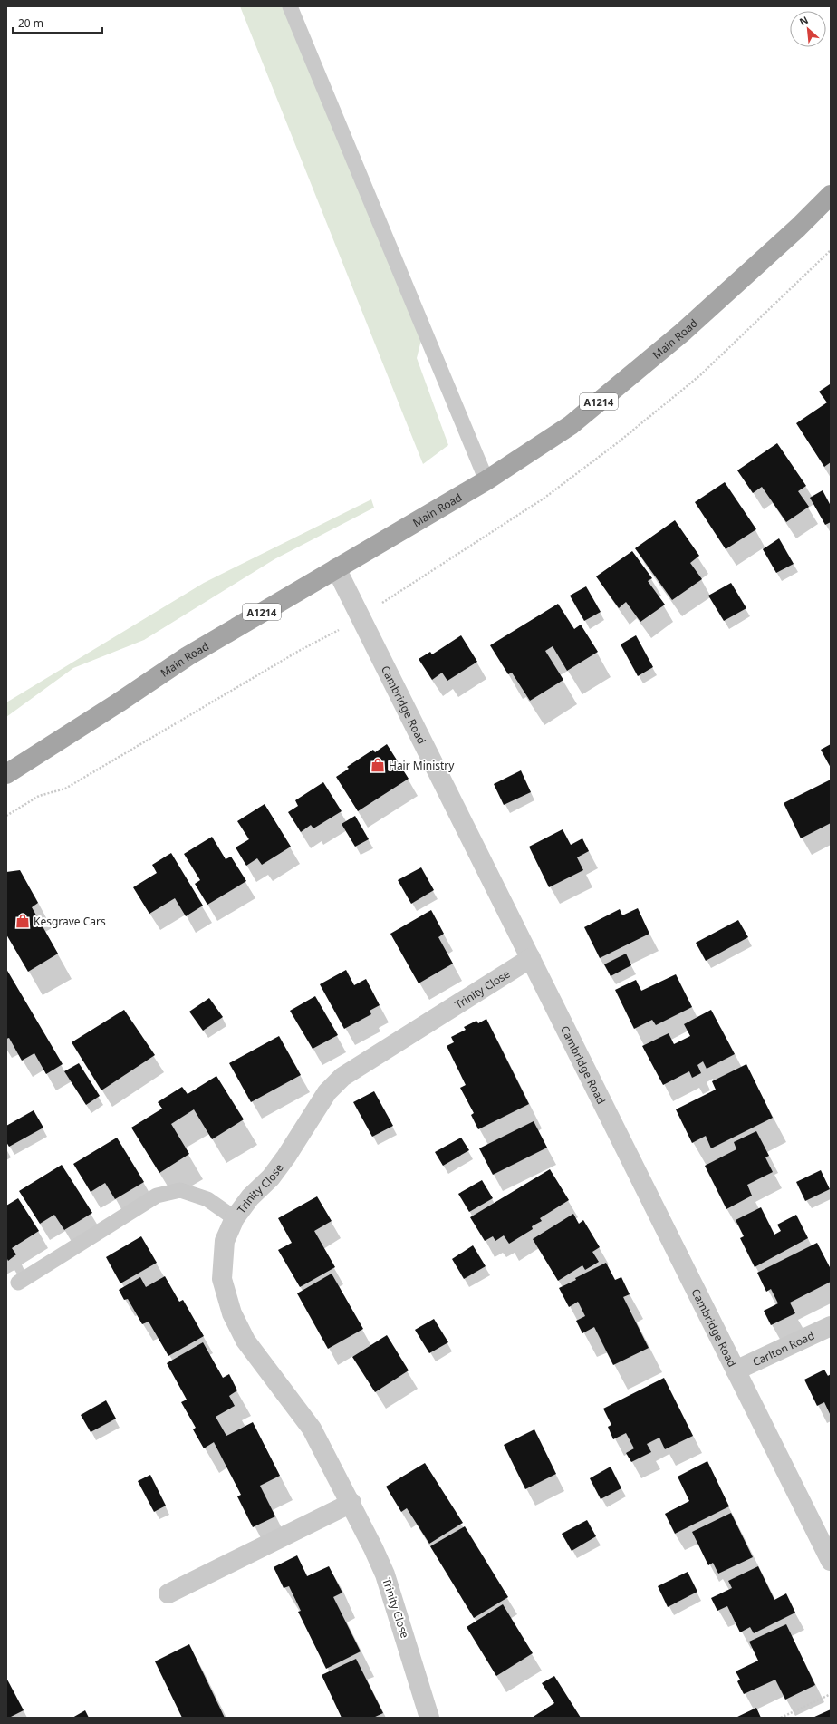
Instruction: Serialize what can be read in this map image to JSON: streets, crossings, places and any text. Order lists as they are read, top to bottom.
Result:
{
  "streets": {
    "main road": ["Main Road", "A1214"],
    "street": ["Cambridge Road", "Trinity Close", "Carlton Road"]
  },
  "crossings": [
    ["Main Road", "Cambridge Road"],
    ["Cambridge Road", "Trinity Close"],
    ["Cambridge Road", "Carlton Road"]
  ],
  "places": {
    "shop": ["Hair Ministry", "Kesgrave Cars"]
  },
  "scale_bar": "20 m",
  "north": "top left"
}
